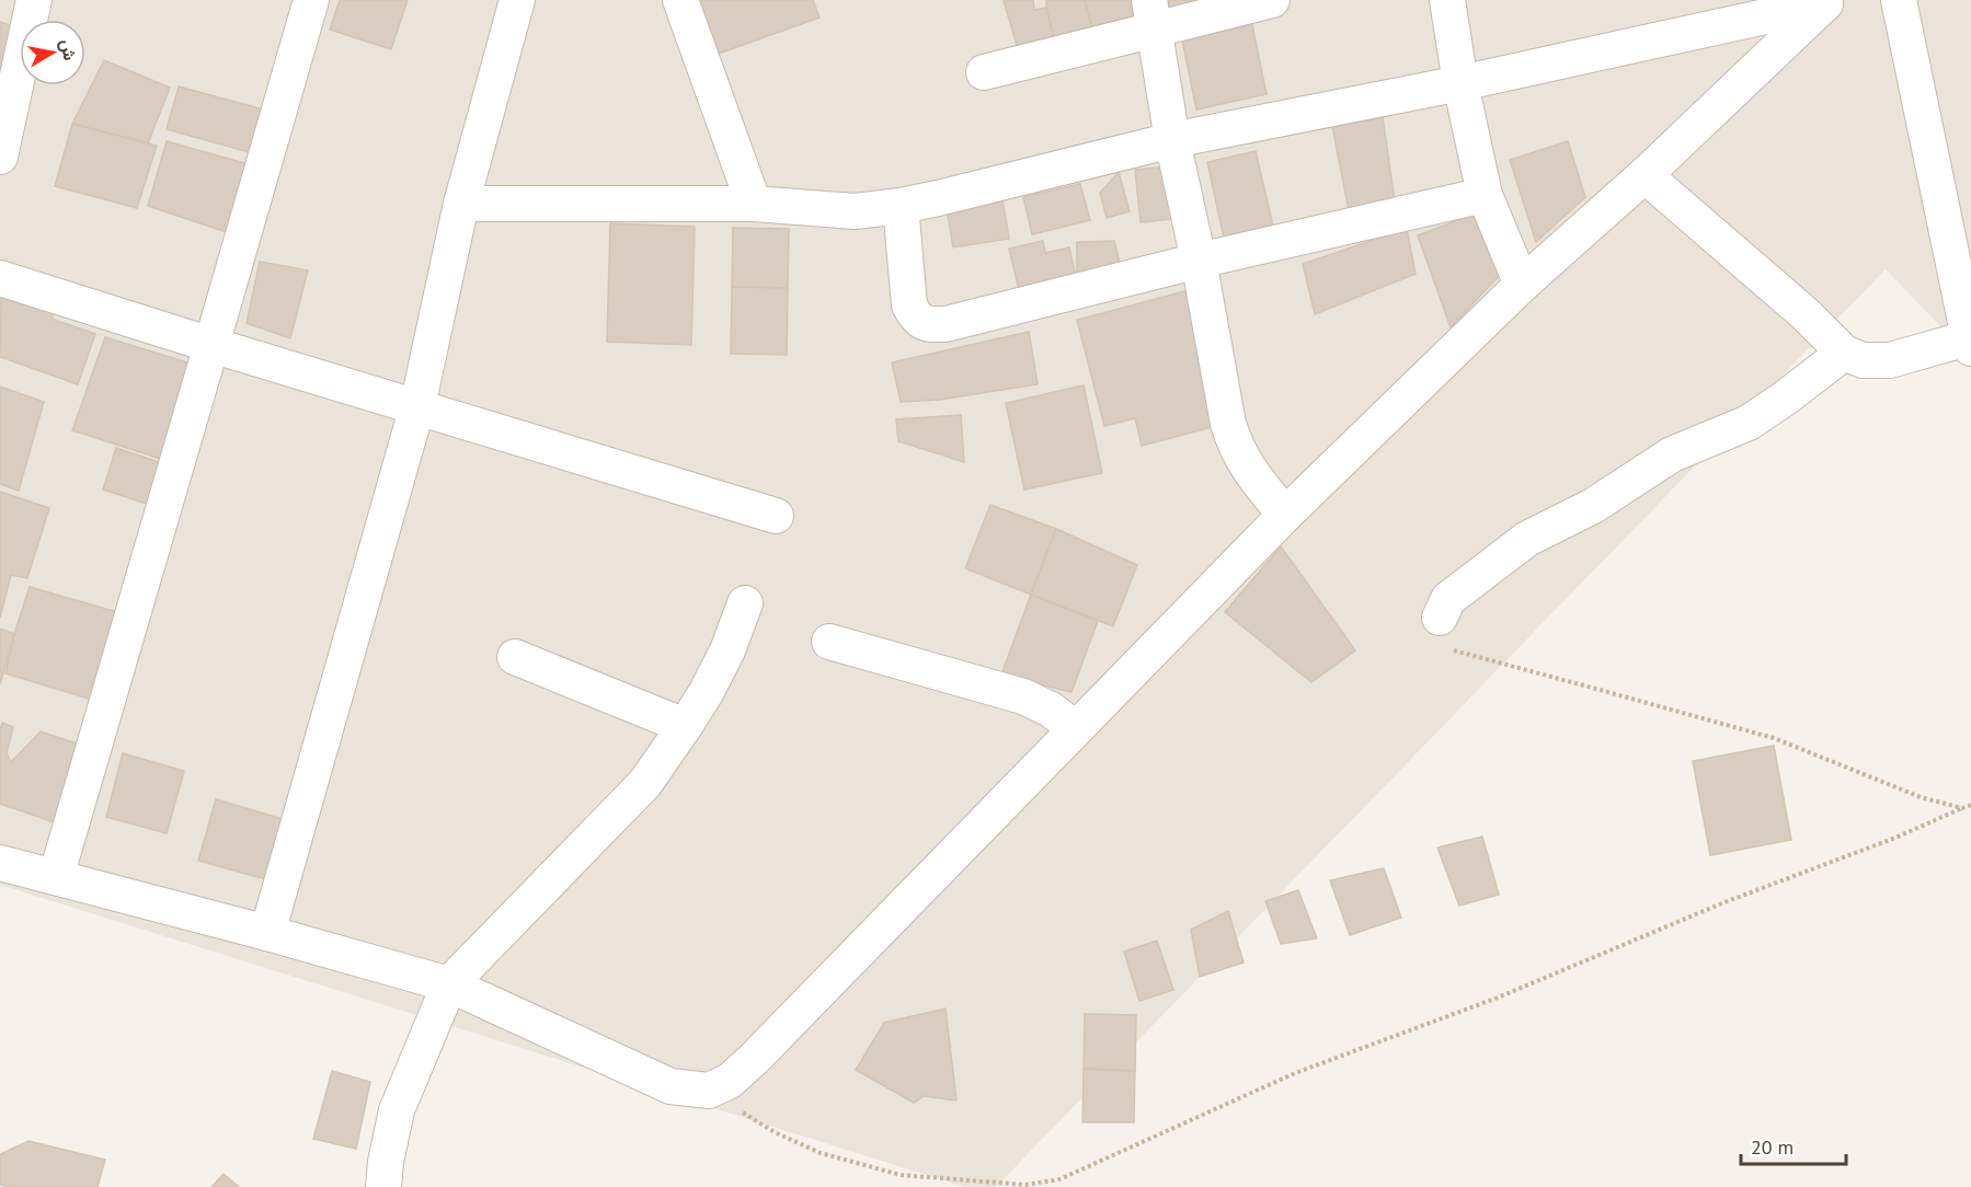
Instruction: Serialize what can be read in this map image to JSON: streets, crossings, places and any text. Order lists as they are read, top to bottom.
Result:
{
  "scale_bar": "20 m",
  "north": "right"
}
